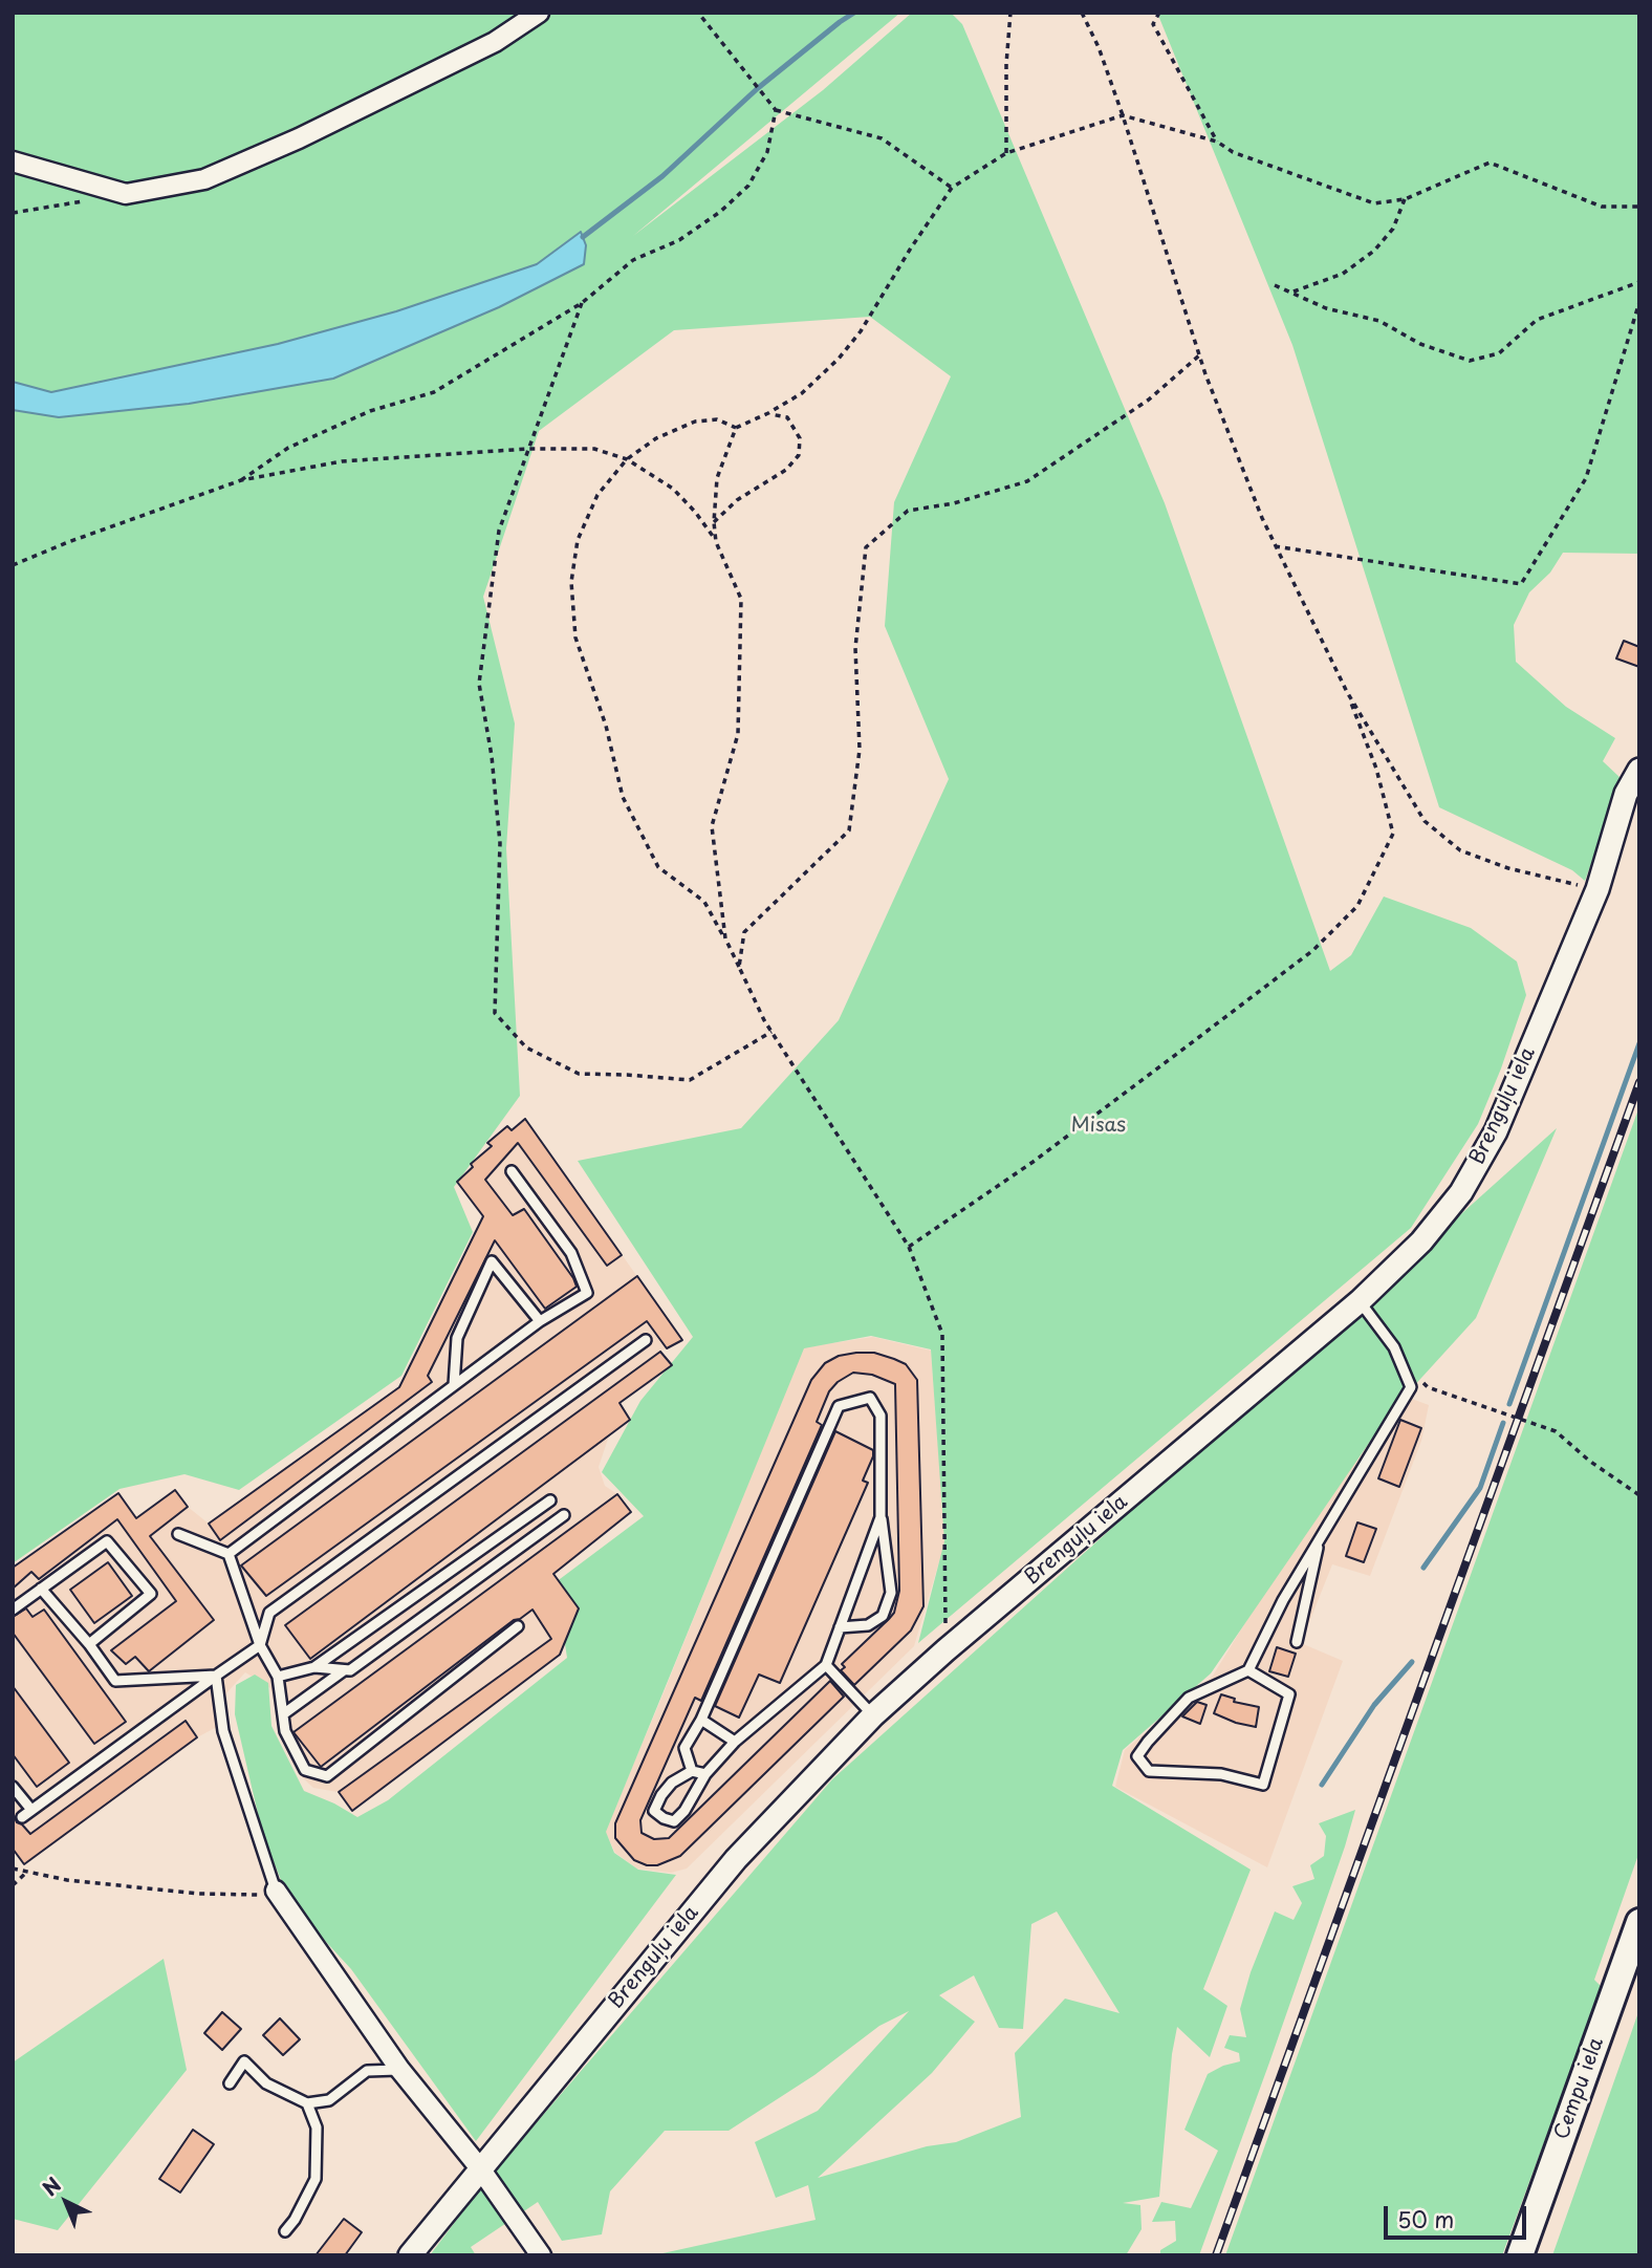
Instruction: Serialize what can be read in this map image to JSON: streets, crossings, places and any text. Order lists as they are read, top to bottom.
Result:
{
  "streets": {
    "main road": ["Cempu iela"],
    "street": ["Brenguļu iela"]
  },
  "parks": ["Misas"],
  "scale_bar": "50 m",
  "north": "top left"
}
